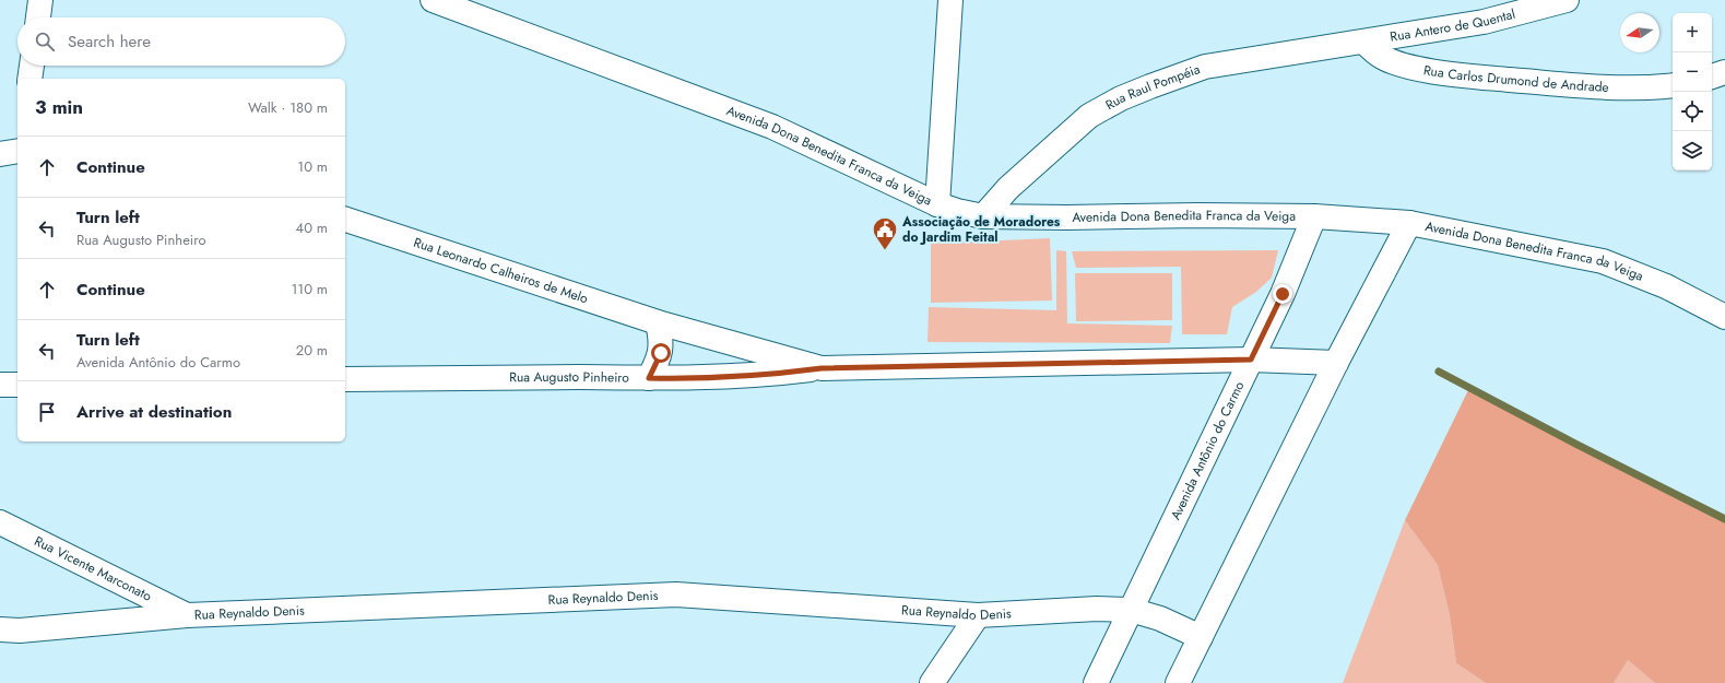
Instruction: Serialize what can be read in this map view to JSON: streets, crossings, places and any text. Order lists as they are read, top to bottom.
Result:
{
  "streets": {
    "street": [
      "Rua Antero de Quental",
      "Rua Carlos Drumond de Andrade",
      "Rua Raul Pompéia",
      "Avenida Dona Benedita Franca da Veiga",
      "Rua Leonardo Calheiros de Melo",
      "Rua Augusto Pinheiro",
      "Avenida Antônio do Carmo",
      "Rua Vicente Marconato",
      "Rua Reynaldo Denis"
    ]
  },
  "crossings": [
    ["Rua Antero de Quental", "Rua Carlos Drumond de Andrade"],
    ["Rua Antero de Quental", "Rua Raul Pompéia"],
    ["Rua Carlos Drumond de Andrade", "Rua Raul Pompéia"],
    ["Rua Raul Pompéia", "Avenida Dona Benedita Franca da Veiga"],
    ["Avenida Dona Benedita Franca da Veiga", "Avenida Antônio do Carmo"],
    ["Rua Leonardo Calheiros de Melo", "Rua Augusto Pinheiro"],
    ["Rua Leonardo Calheiros de Melo", "Avenida Antônio do Carmo"],
    ["Avenida Antônio do Carmo", "Rua Reynaldo Denis"],
    ["Rua Vicente Marconato", "Rua Reynaldo Denis"]
  ],
  "places": {
    "public building": ["Associação de Moradores do Jardim Feital"]
  },
  "north": "left",
  "page": {
    "map_buttons": ["+", "−"],
    "search": "Search here",
    "heading": ["3 min", "Walk · 180 m"],
    "list": [
      ["Continue", "10 m"],
      ["Turn left", "Rua Augusto Pinheiro", "40 m"],
      ["Continue", "110 m"],
      ["Turn left", "Avenida Antônio do Carmo", "20 m"],
      "Arrive at destination"
    ]
  }
}
